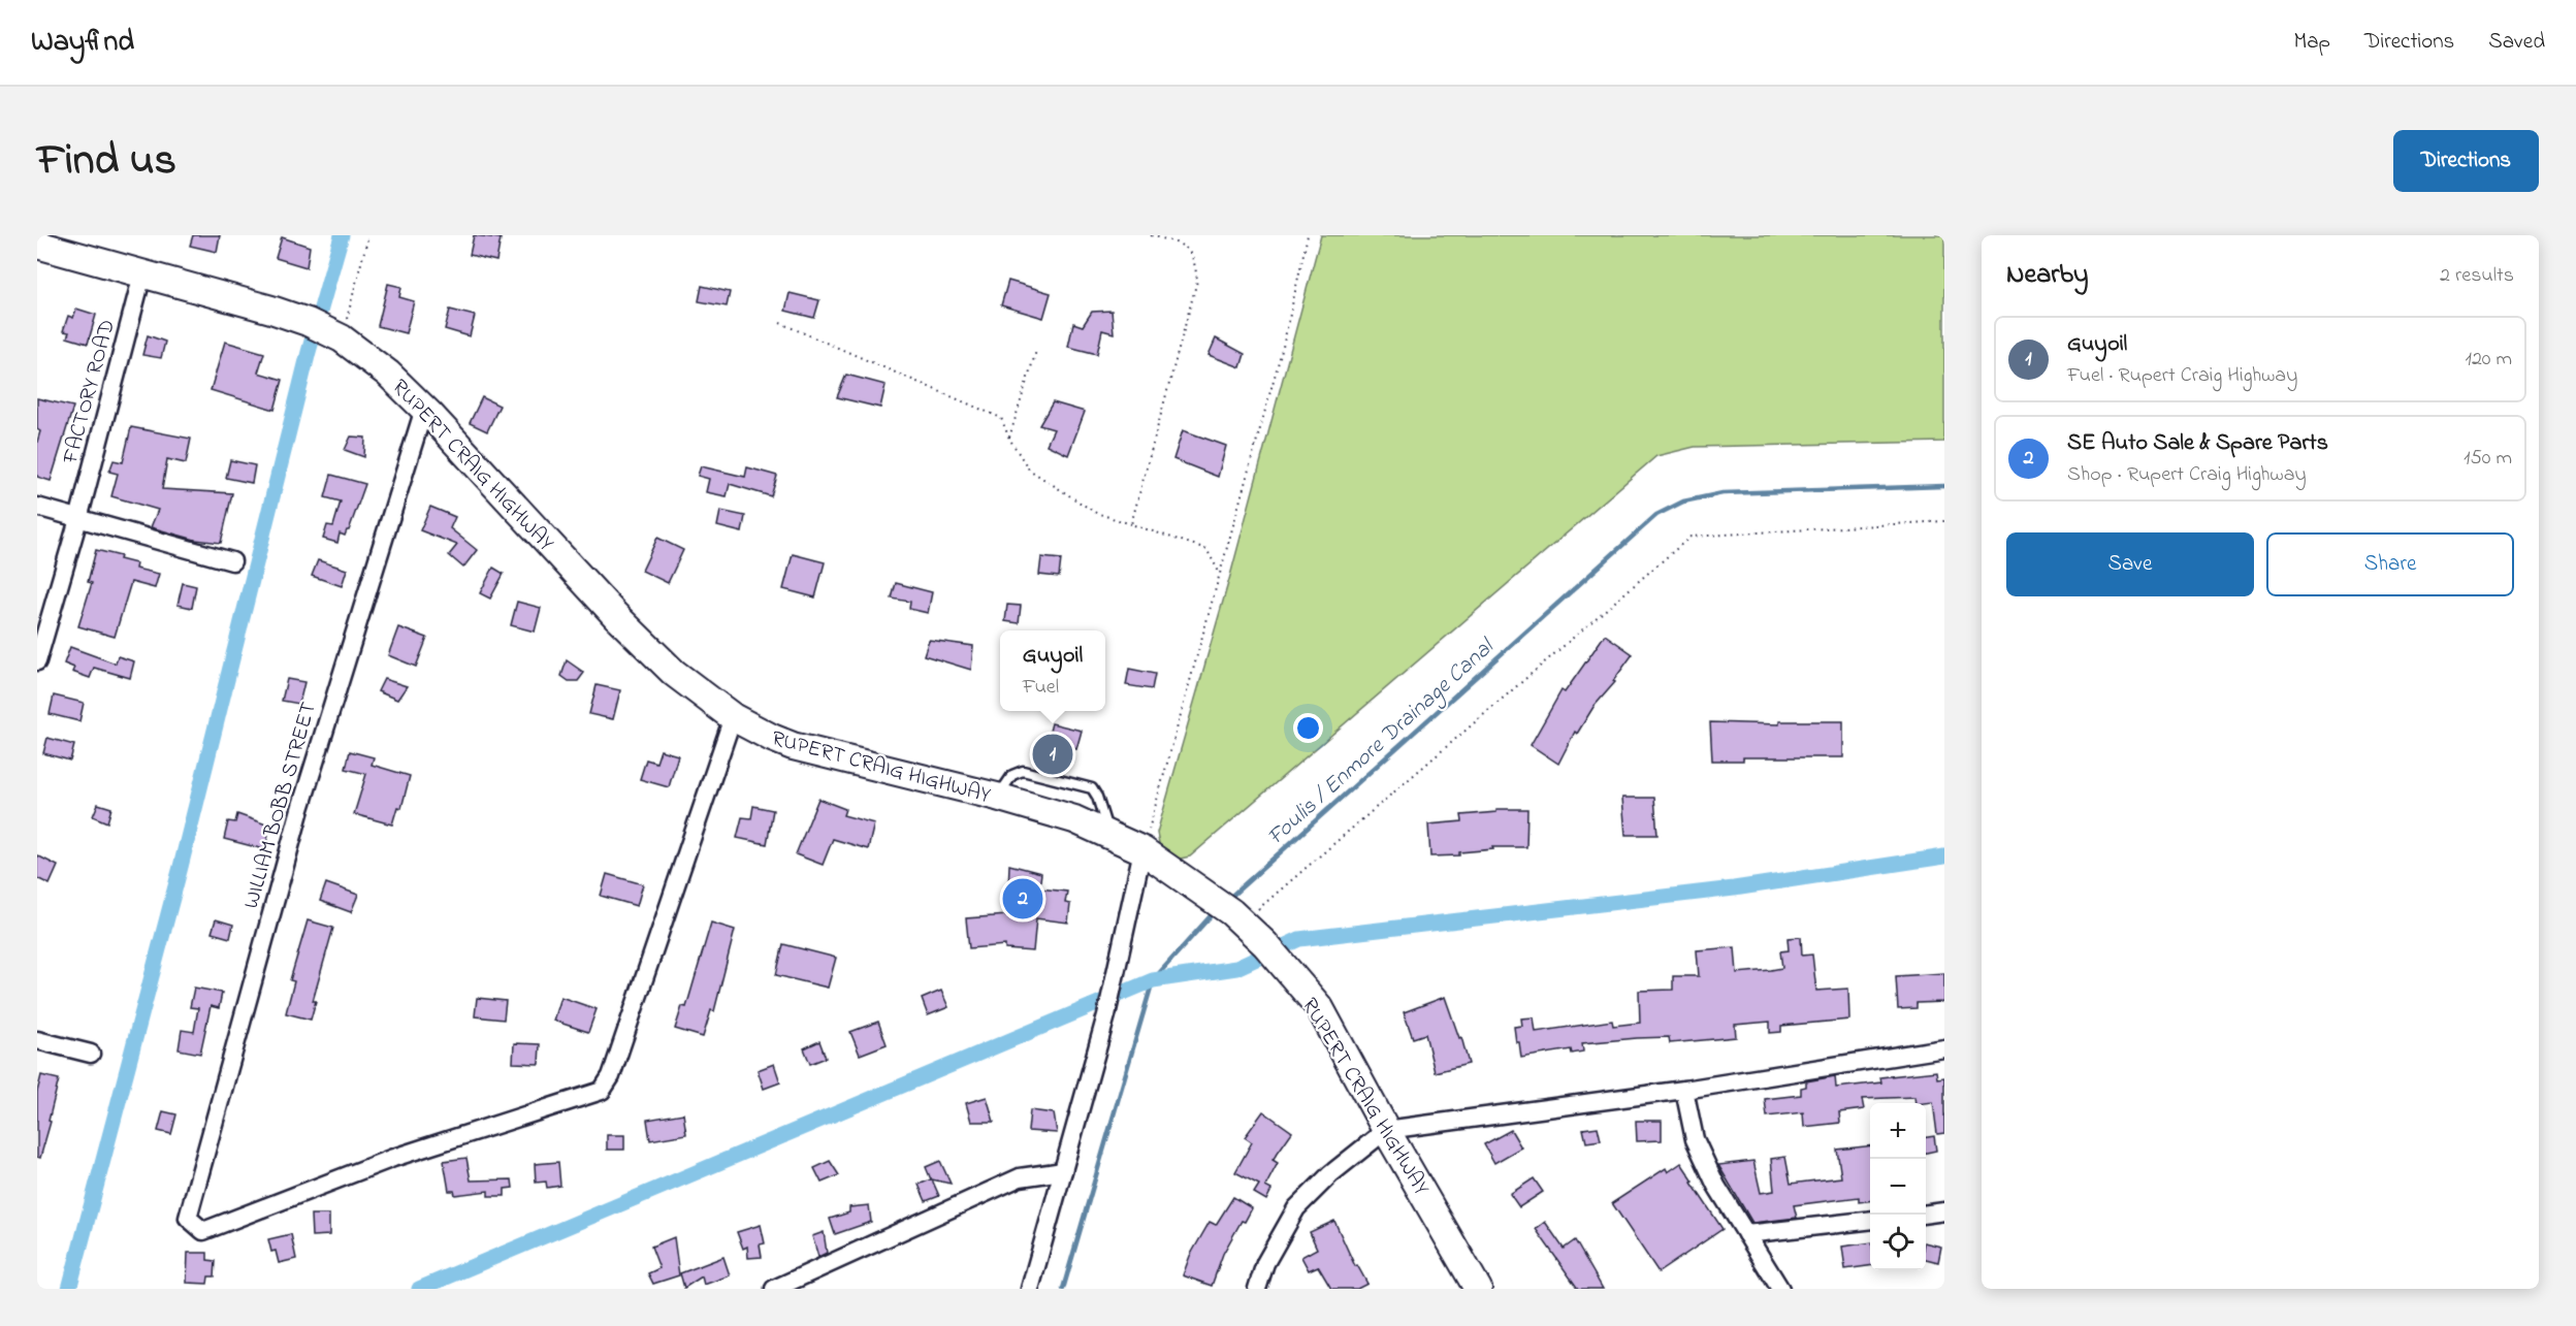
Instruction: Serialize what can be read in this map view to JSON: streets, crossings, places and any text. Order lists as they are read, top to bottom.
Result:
{
  "streets": {
    "main road": ["RUPERT CRAIG HIGHWAY"],
    "street": ["FACTORY ROAD", "WILLIAM BOBB STREET"]
  },
  "crossings": [
    ["FACTORY ROAD", "RUPERT CRAIG HIGHWAY"],
    ["RUPERT CRAIG HIGHWAY", "WILLIAM BOBB STREET"]
  ],
  "water": ["Foulis / Enmore Drainage Canal"],
  "page": {
    "header": "Wayfind",
    "nav": ["Map", "Directions", "Saved"],
    "title": "Find us",
    "buttons": [
      "Directions",
      ["Save", "Share"]
    ],
    "heading": ["Nearby", "2 results"],
    "list": [
      {
        "mark": "1",
        "name": "Guyoil",
        "note": "Fuel · Rupert Craig Highway",
        "value": "120 m"
      },
      {
        "mark": "2",
        "name": "SE Auto Sale & Spare Parts",
        "note": "Shop · Rupert Craig Highway",
        "value": "150 m"
      }
    ],
    "popup": ["Guyoil", "Fuel"],
    "pins": ["1", "2"],
    "map_buttons": ["+", "−"]
  }
}
